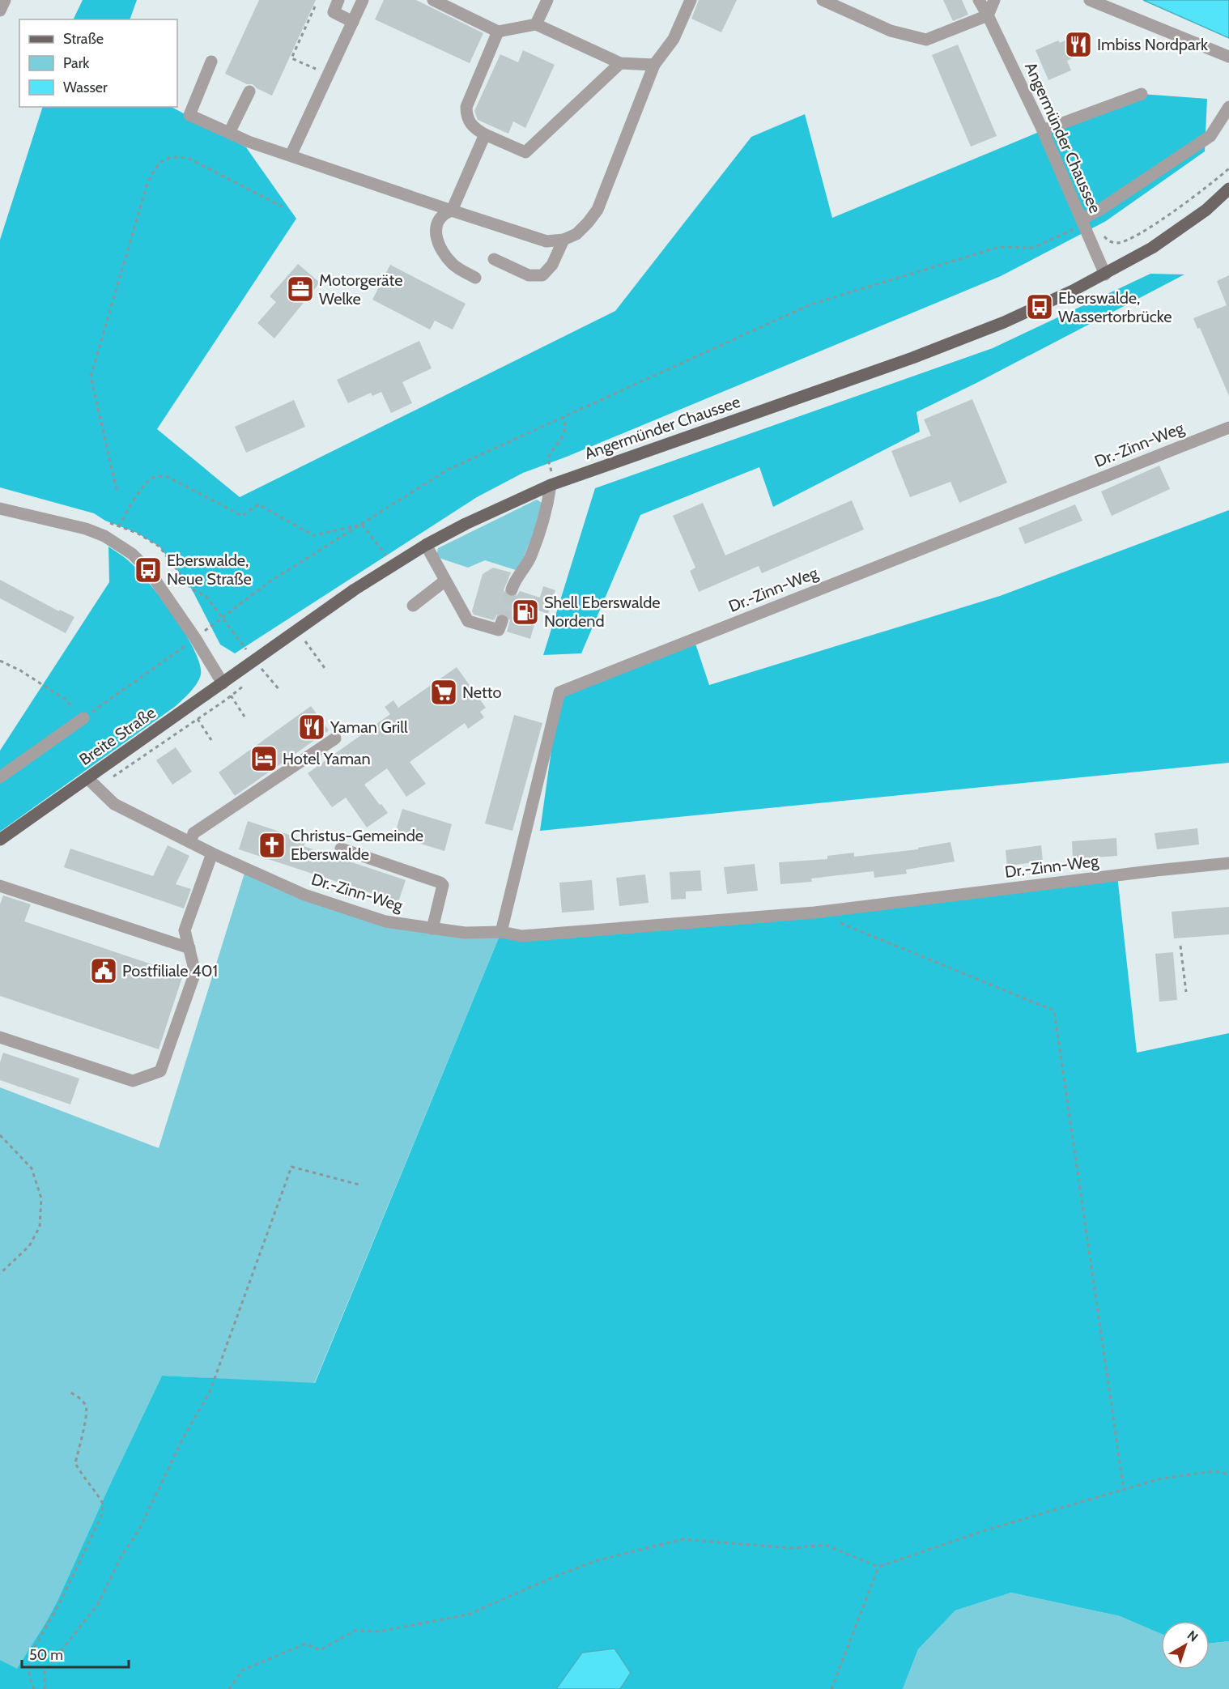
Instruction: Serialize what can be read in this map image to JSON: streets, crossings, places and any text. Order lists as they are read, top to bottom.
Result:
{
  "streets": {
    "main road": ["Angermünder Chaussee", "Breite Straße"],
    "street": ["Dr.-Zinn-Weg"]
  },
  "crossings": [
    ["Angermünder Chaussee", "Breite Straße"],
    ["Dr.-Zinn-Weg", "Breite Straße"]
  ],
  "places": {
    "restaurant": ["Imbiss Nordpark", "Yaman Grill"],
    "office": ["Motorgeräte Welke"],
    "bus stop": ["Eberswalde, Wassertorbrücke", "Eberswalde, Neue Straße"],
    "fuel station": ["Shell Eberswalde Nordend"],
    "supermarket": ["Netto"],
    "hotel": ["Hotel Yaman"],
    "church": ["Christus-Gemeinde Eberswalde"],
    "public building": ["Postfiliale 401"]
  },
  "legend": ["Straße", "Park", "Wasser"],
  "scale_bar": "50 m",
  "north": "top right"
}
